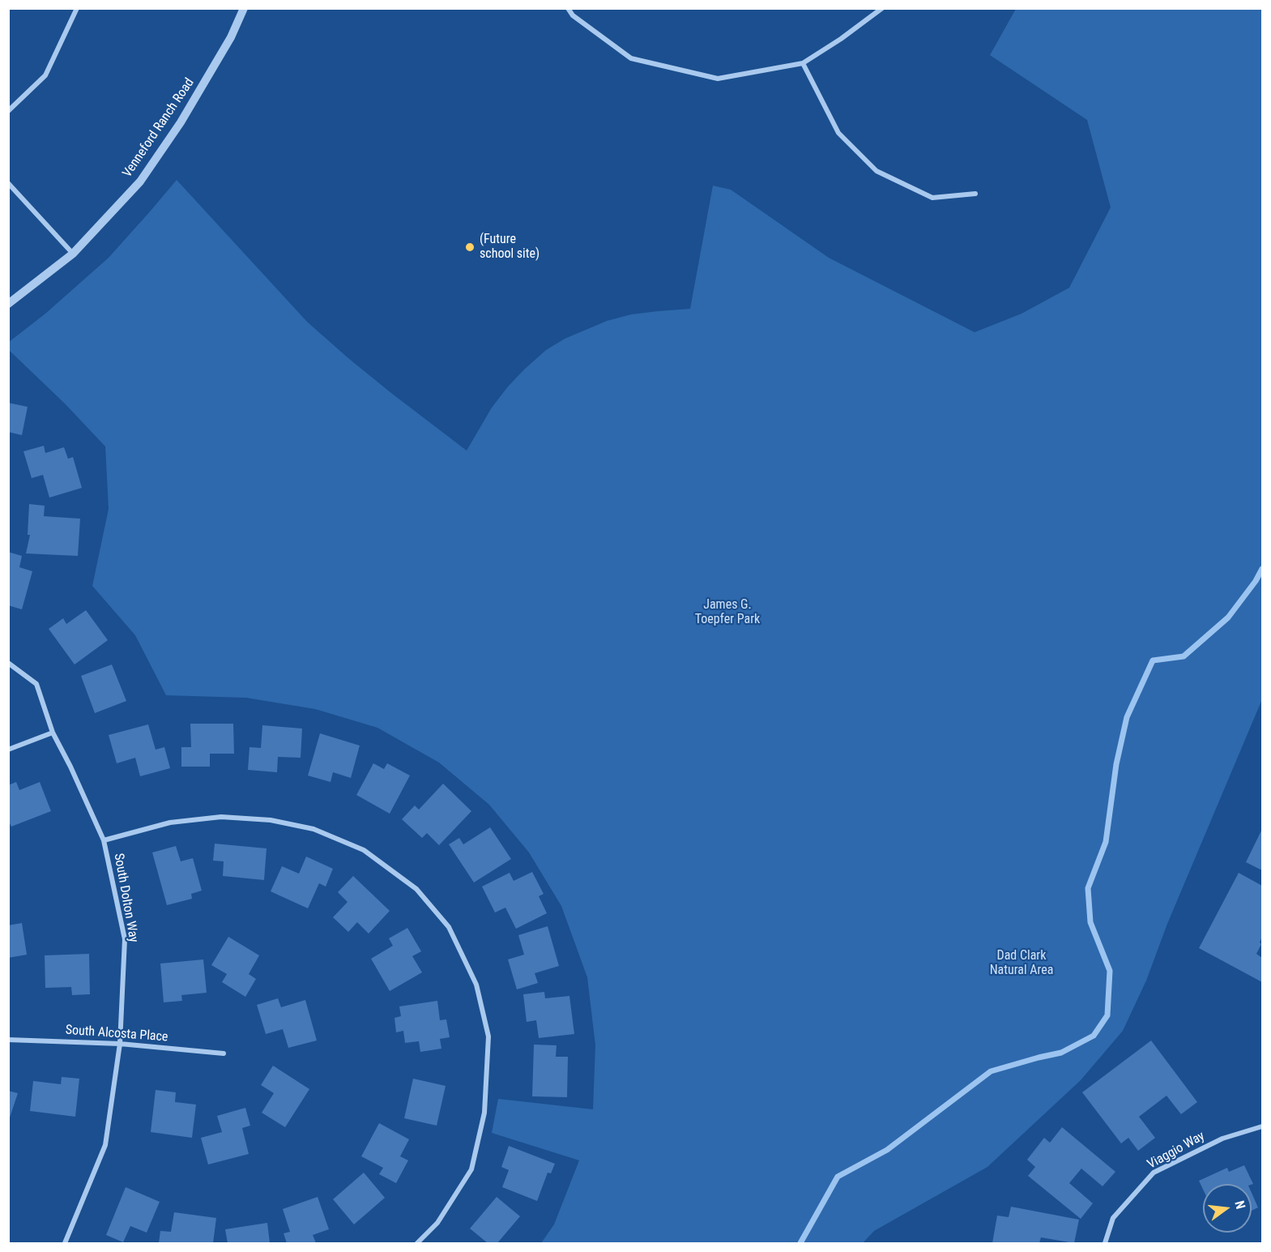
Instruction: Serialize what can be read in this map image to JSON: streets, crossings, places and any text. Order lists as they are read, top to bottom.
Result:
{
  "streets": {
    "street": [
      "Venneford Ranch Road",
      "South Dolton Way",
      "South Alcosta Place",
      "Viaggio Way"
    ]
  },
  "crossings": [
    ["South Dolton Way", "South Alcosta Place"]
  ],
  "parks": ["James G. Toepfer Park", "Dad Clark Natural Area"],
  "places": ["(Future school site)"],
  "north": "right"
}
